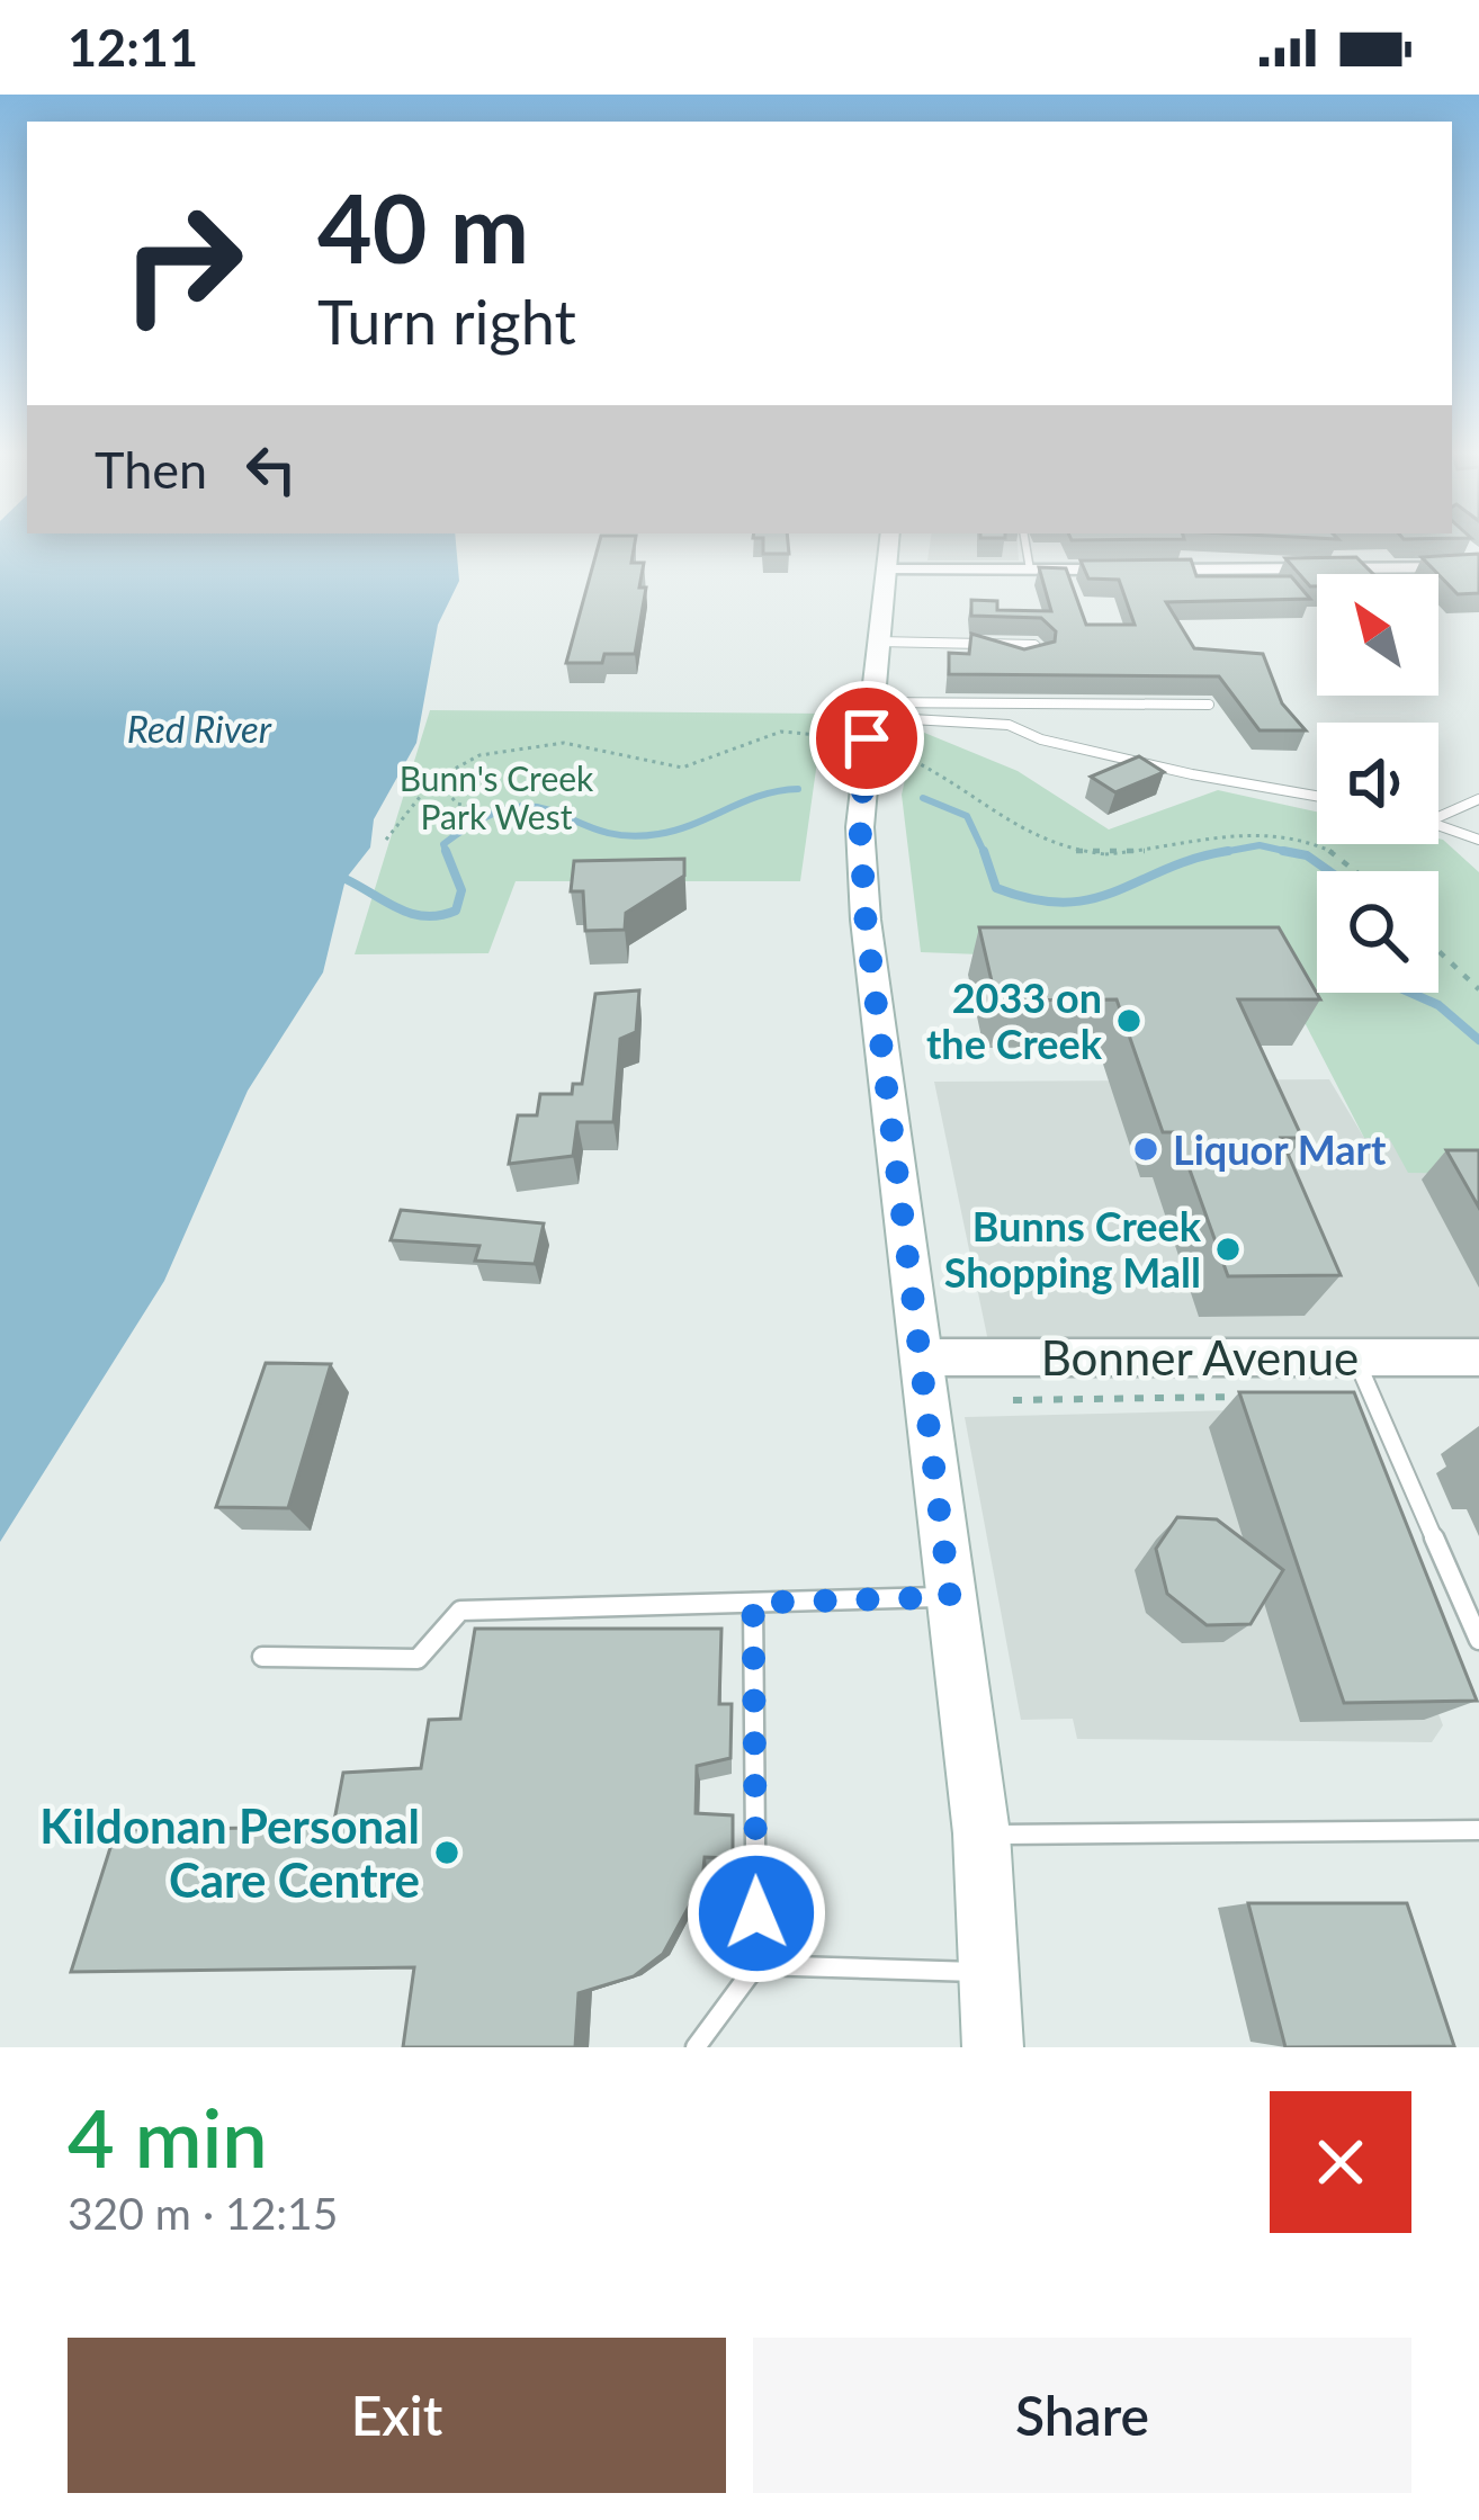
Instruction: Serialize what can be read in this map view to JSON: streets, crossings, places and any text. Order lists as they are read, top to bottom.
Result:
{
  "streets": {
    "street": ["Bonner Avenue"]
  },
  "water": ["Red River"],
  "parks": ["Bunn's Creek Park West"],
  "places": [
    "2033 on the Creek",
    "Liquor Mart",
    "Bunns Creek Shopping Mall",
    "Kildonan Personal Care Centre"
  ],
  "north": "top left",
  "page": {
    "status": "12:11",
    "turn": ["40 m", "Turn right"],
    "then": "Then",
    "heading": ["4 min", "320 m · 12:15"],
    "buttons": ["Exit", "Share"]
  }
}
